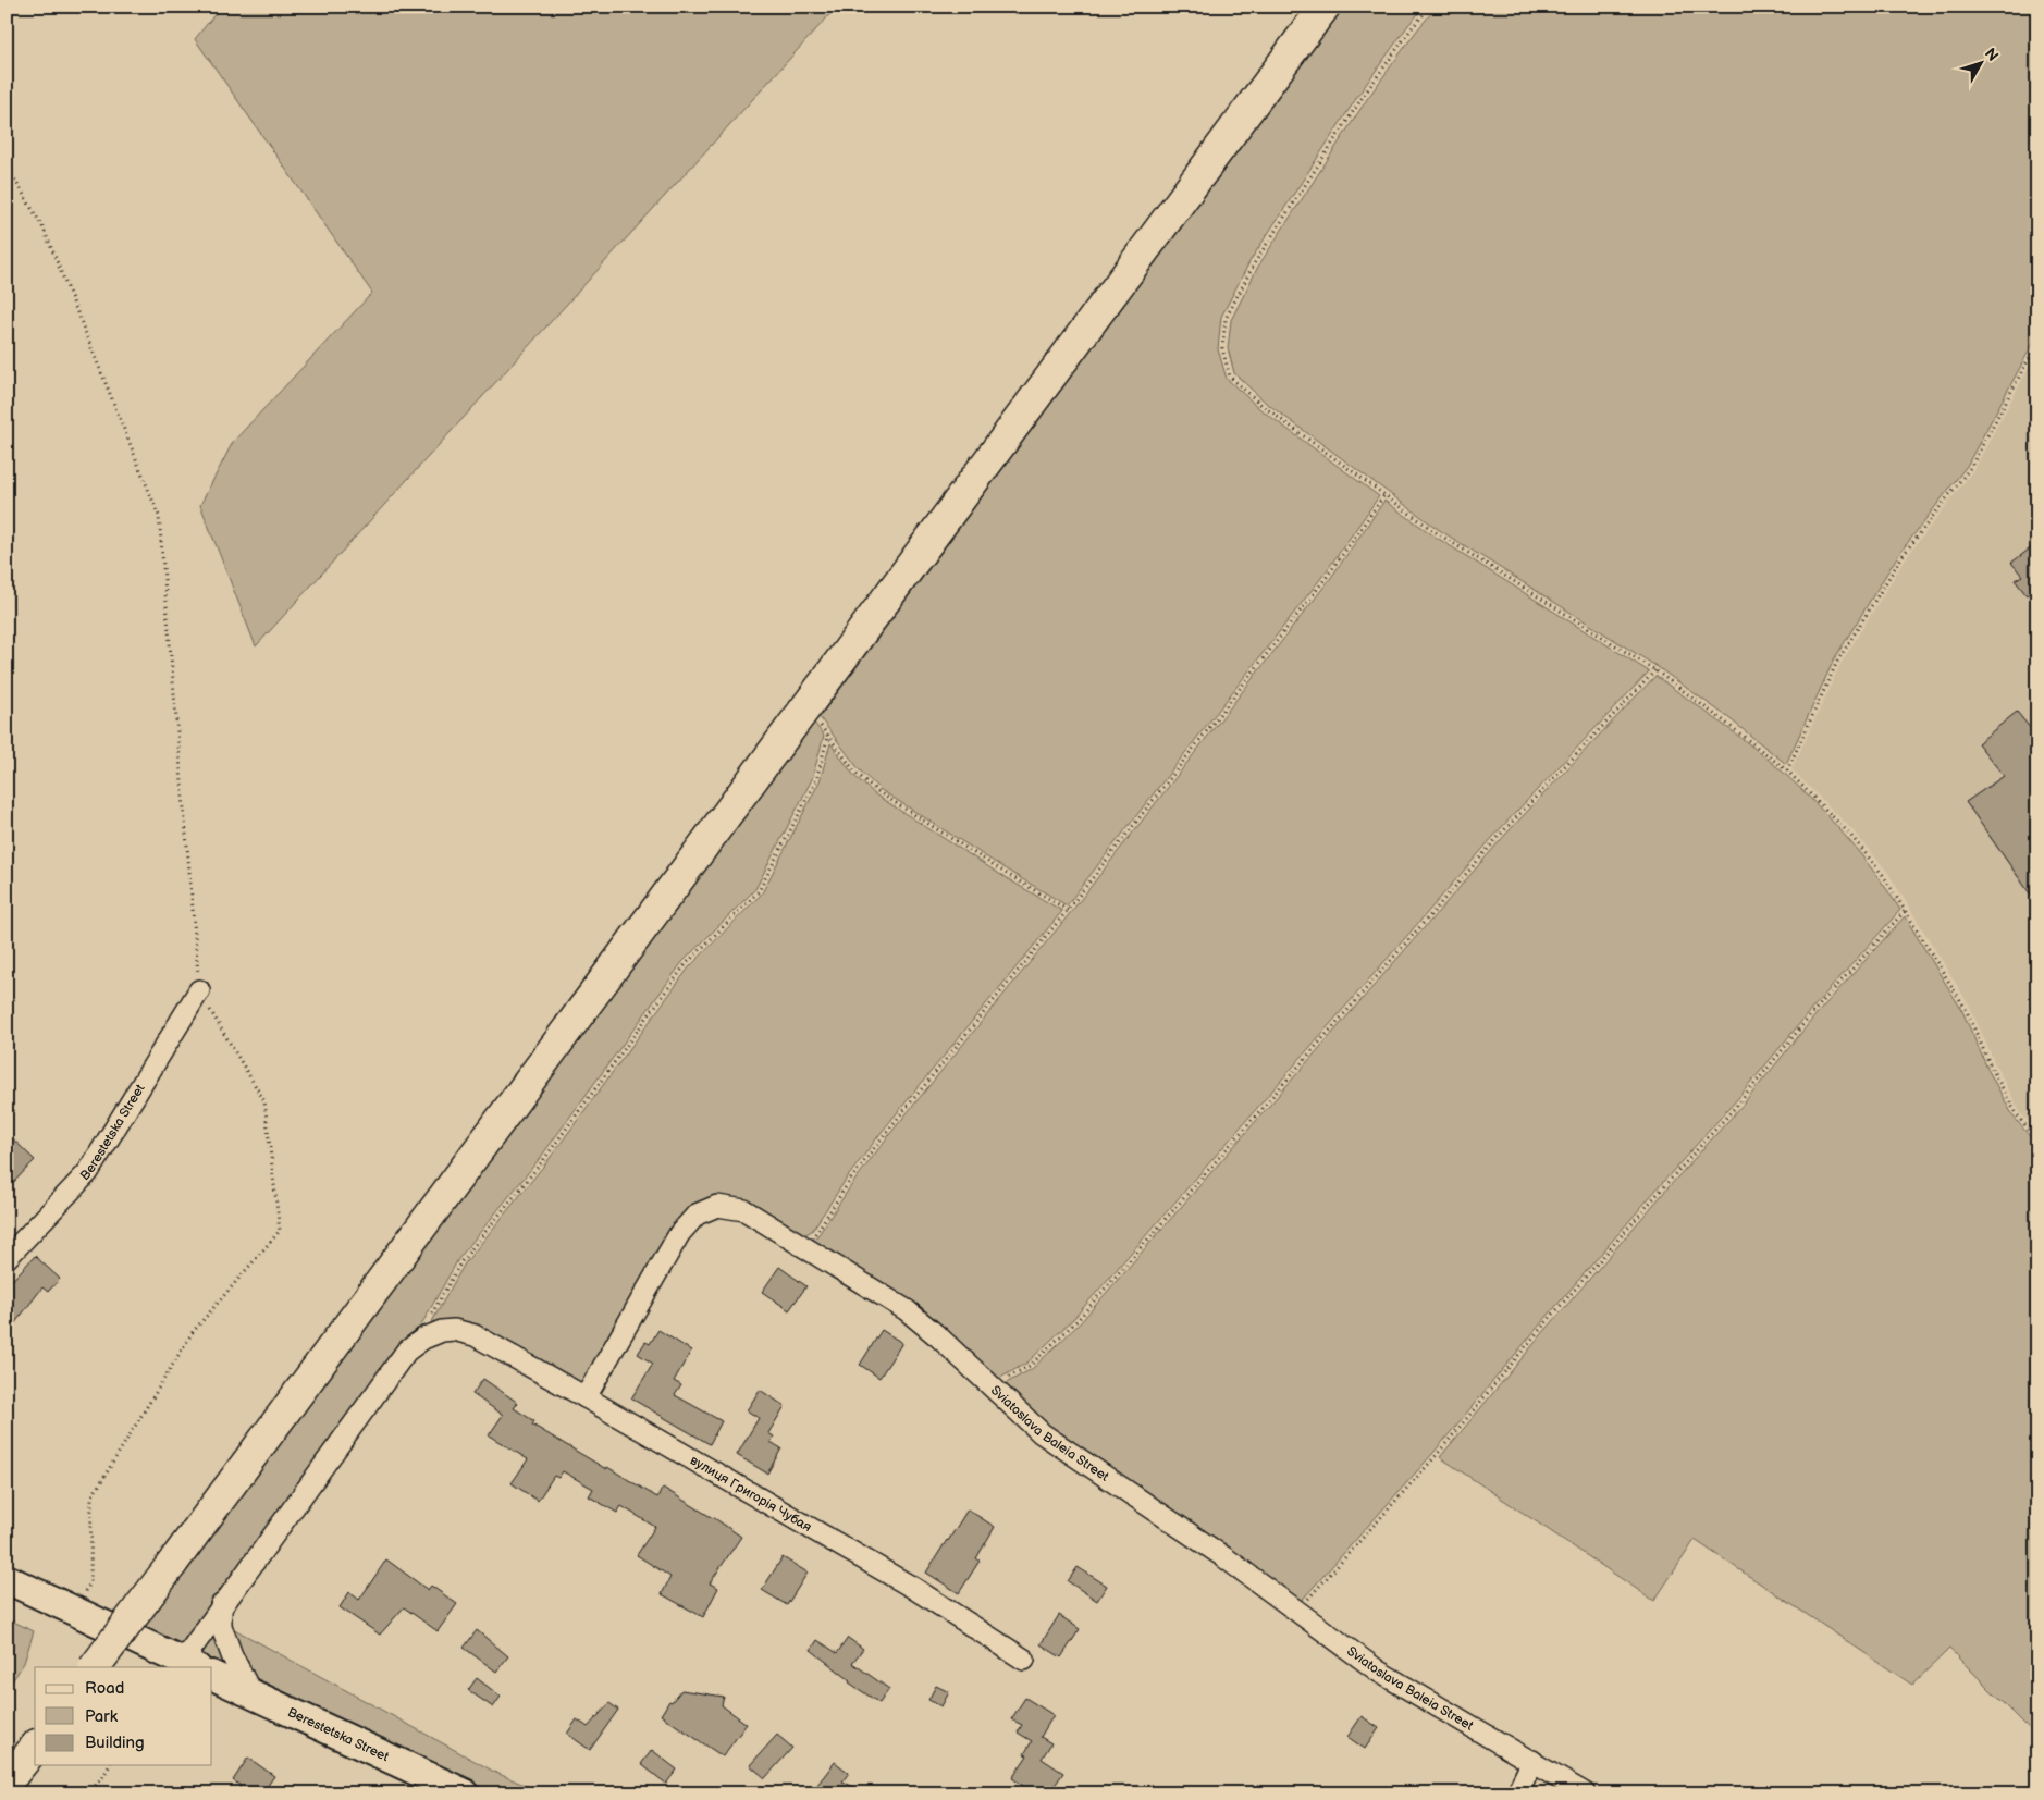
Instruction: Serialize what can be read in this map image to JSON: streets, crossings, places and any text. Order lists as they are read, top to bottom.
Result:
{
  "streets": {
    "main road": ["Berestetska Street"],
    "street": ["Sviatoslava Baleia Street", "вулиця Григорія Чубая"]
  },
  "crossings": [
    ["Sviatoslava Baleia Street", "вулиця Григорія Чубая"]
  ],
  "legend": ["Road", "Park", "Building"],
  "north": "top right"
}
